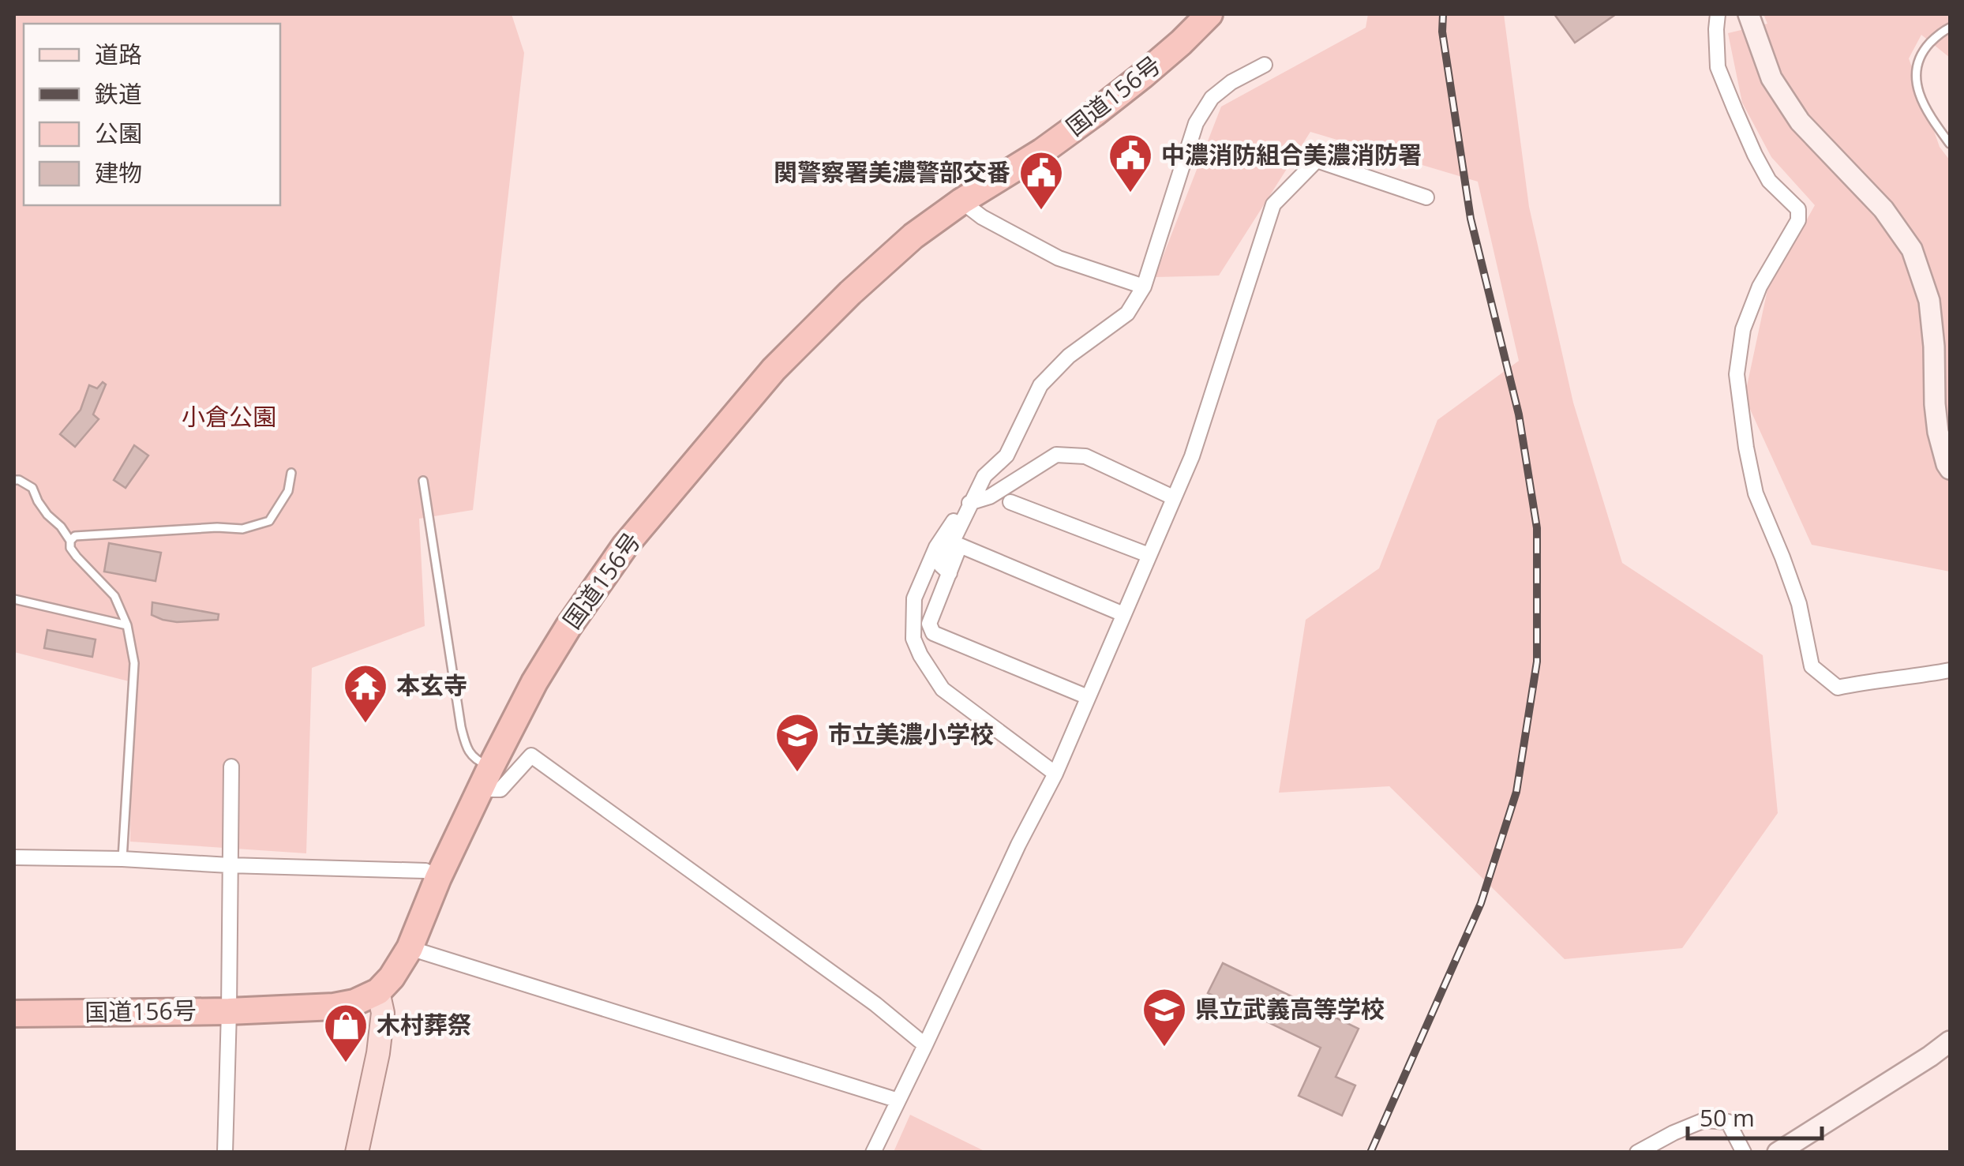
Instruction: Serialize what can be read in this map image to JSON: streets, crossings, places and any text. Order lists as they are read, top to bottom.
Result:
{
  "streets": {
    "highway": ["国道156号"]
  },
  "parks": ["小倉公園"],
  "places": {
    "public building": ["中濃消防組合美濃消防署", "関警察署美濃警部交番"],
    "temple": ["本玄寺"],
    "school or university": ["市立美濃小学校", "県立武義高等学校"],
    "shop": ["木村葬祭"]
  },
  "legend": [
    "道路",
    "鉄道",
    "公園",
    "建物"
  ],
  "scale_bar": "50 m"
}
